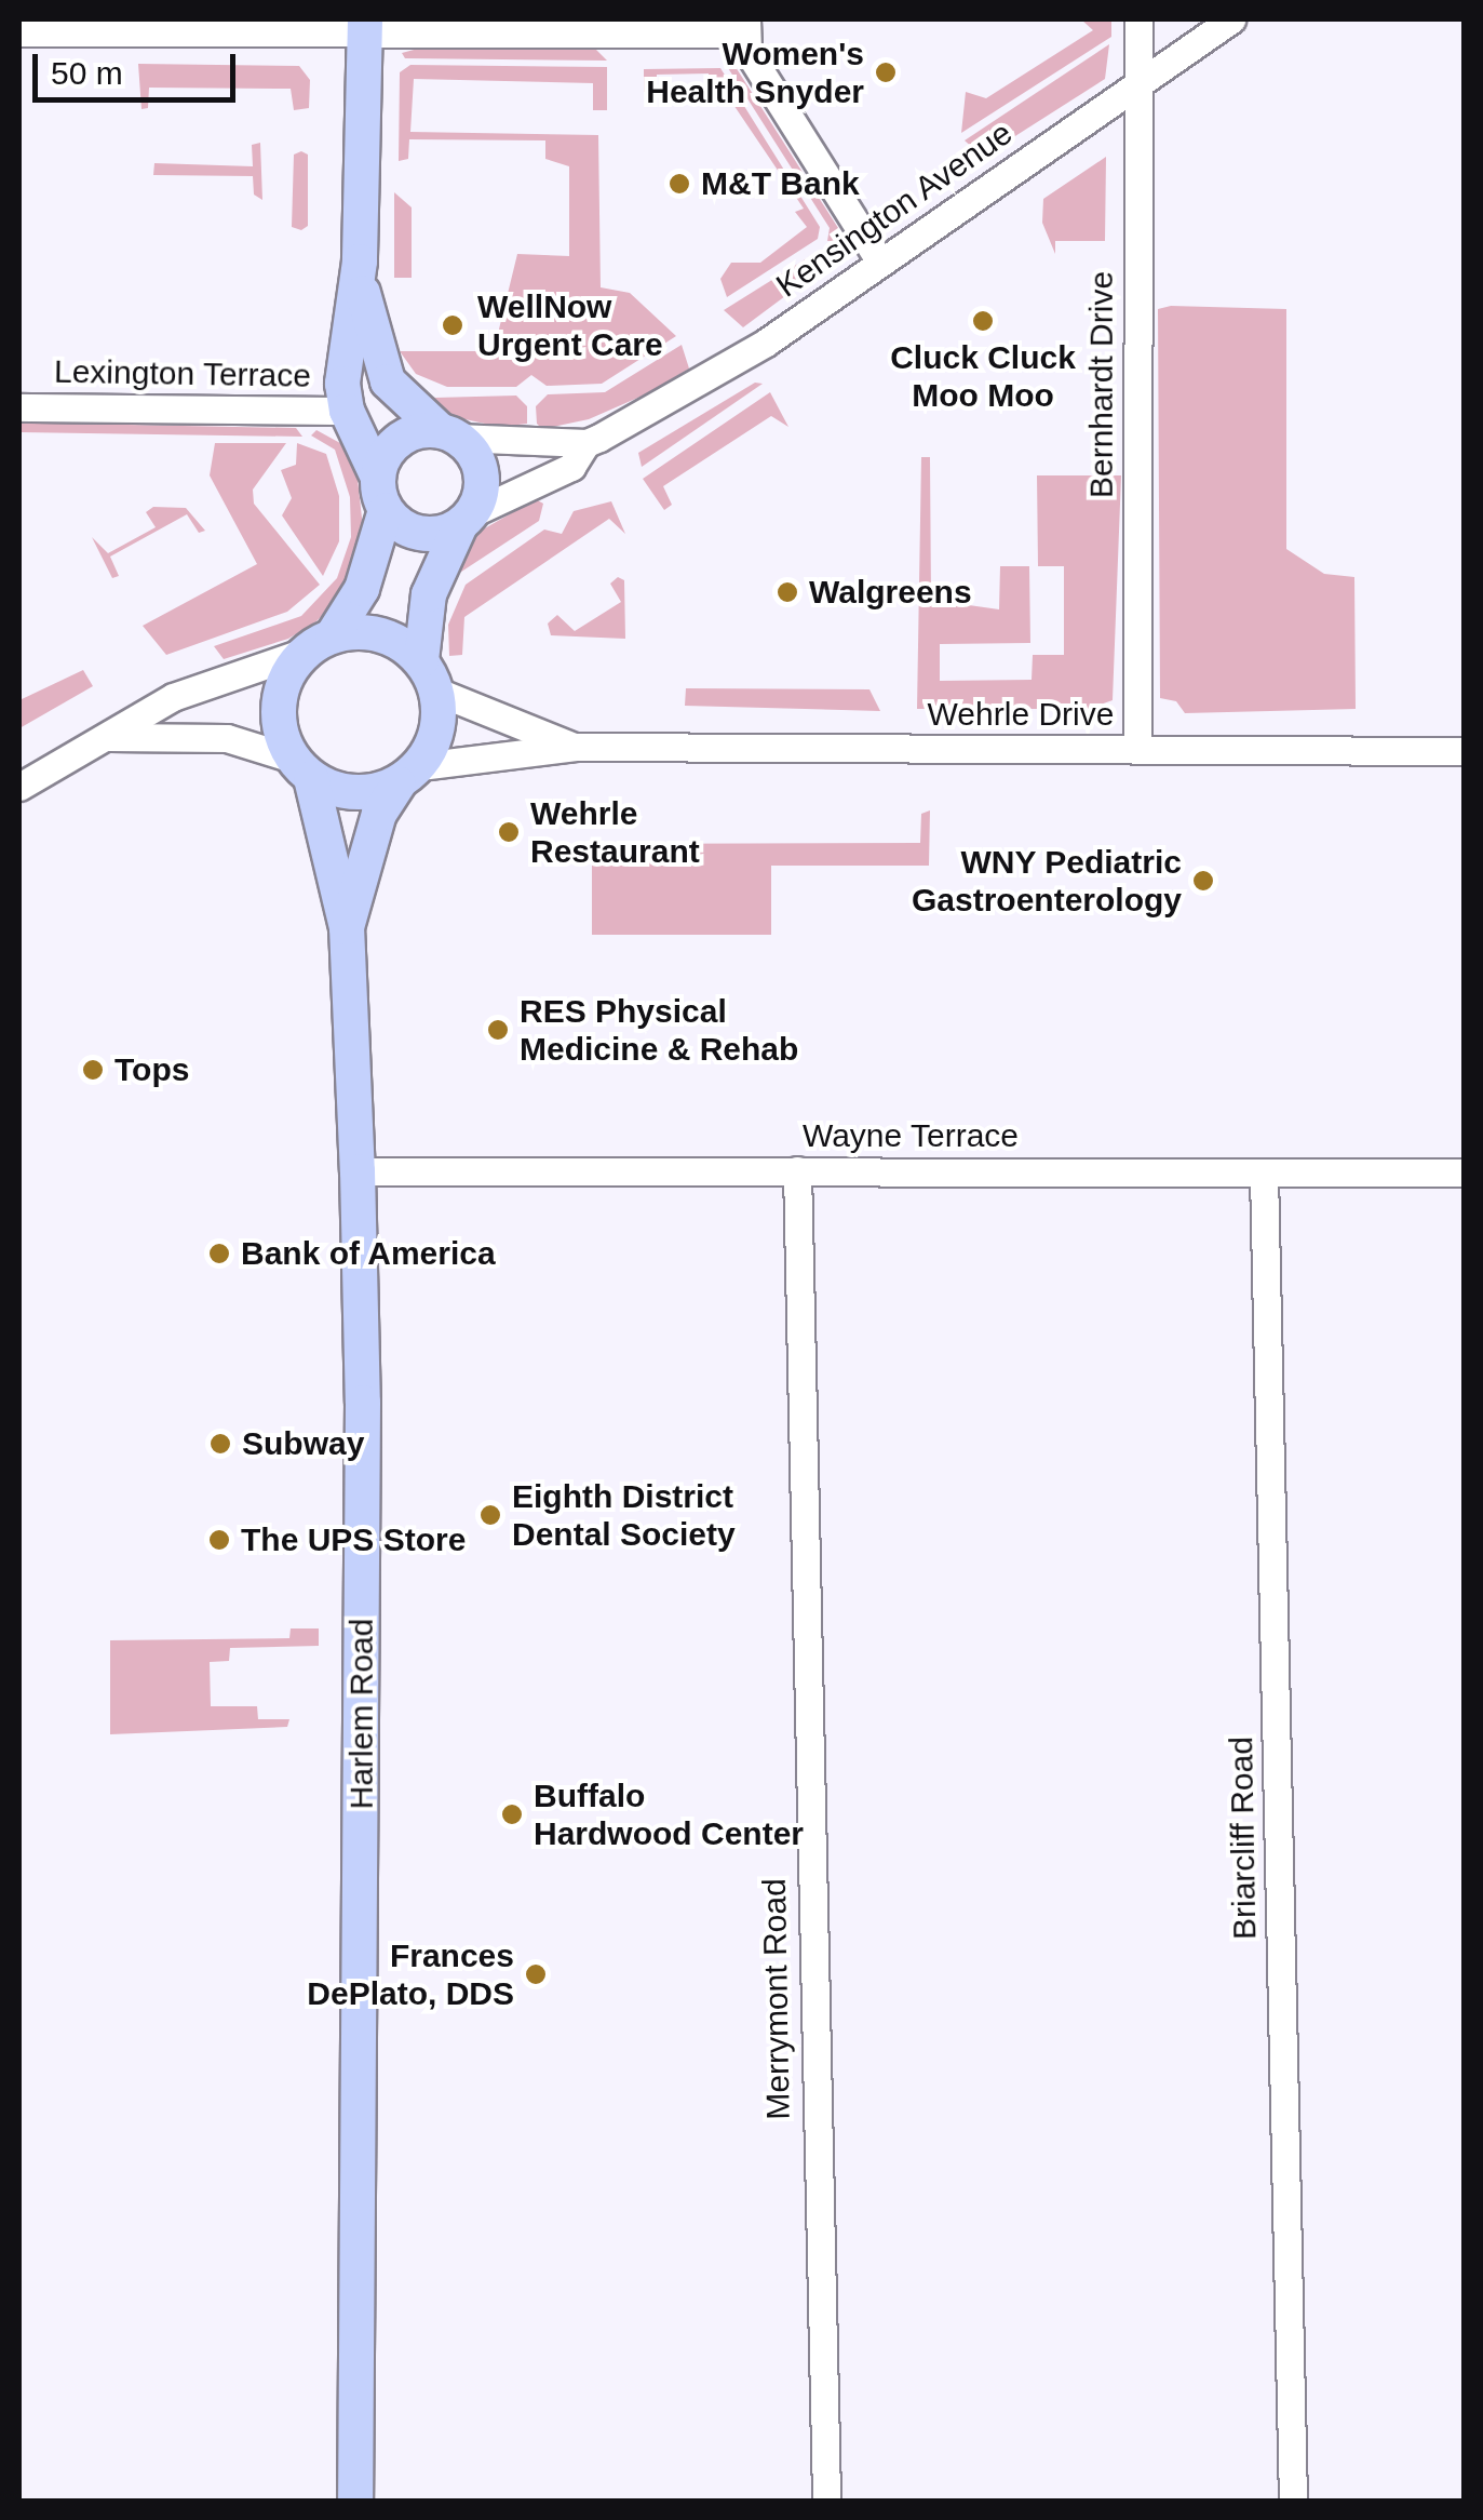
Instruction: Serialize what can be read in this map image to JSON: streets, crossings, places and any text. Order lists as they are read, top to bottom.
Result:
{
  "streets": {
    "main road": ["Harlem Road"],
    "street": [
      "Kensington Avenue",
      "Lexington Terrace",
      "Bernhardt Drive",
      "Wehrle Drive",
      "Wayne Terrace",
      "Briarcliff Road",
      "Merrymont Road"
    ]
  },
  "crossings": [
    ["Kensington Avenue", "Bernhardt Drive"],
    ["Bernhardt Drive", "Wehrle Drive"],
    ["Wehrle Drive", "Harlem Road"],
    ["Wayne Terrace", "Harlem Road"],
    ["Wayne Terrace", "Briarcliff Road"],
    ["Wayne Terrace", "Merrymont Road"]
  ],
  "places": [
    "Women's Health Snyder",
    "M&T Bank",
    "Cluck Cluck Moo Moo",
    "WellNow Urgent Care",
    "Walgreens",
    "Wehrle Restaurant",
    "WNY Pediatric Gastroenterology",
    "RES Physical Medicine & Rehab",
    "Tops",
    "Bank of America",
    "Subway",
    "Eighth District Dental Society",
    "The UPS Store",
    "Buffalo Hardwood Center",
    "Frances DePlato, DDS"
  ],
  "scale_bar": "50 m"
}
